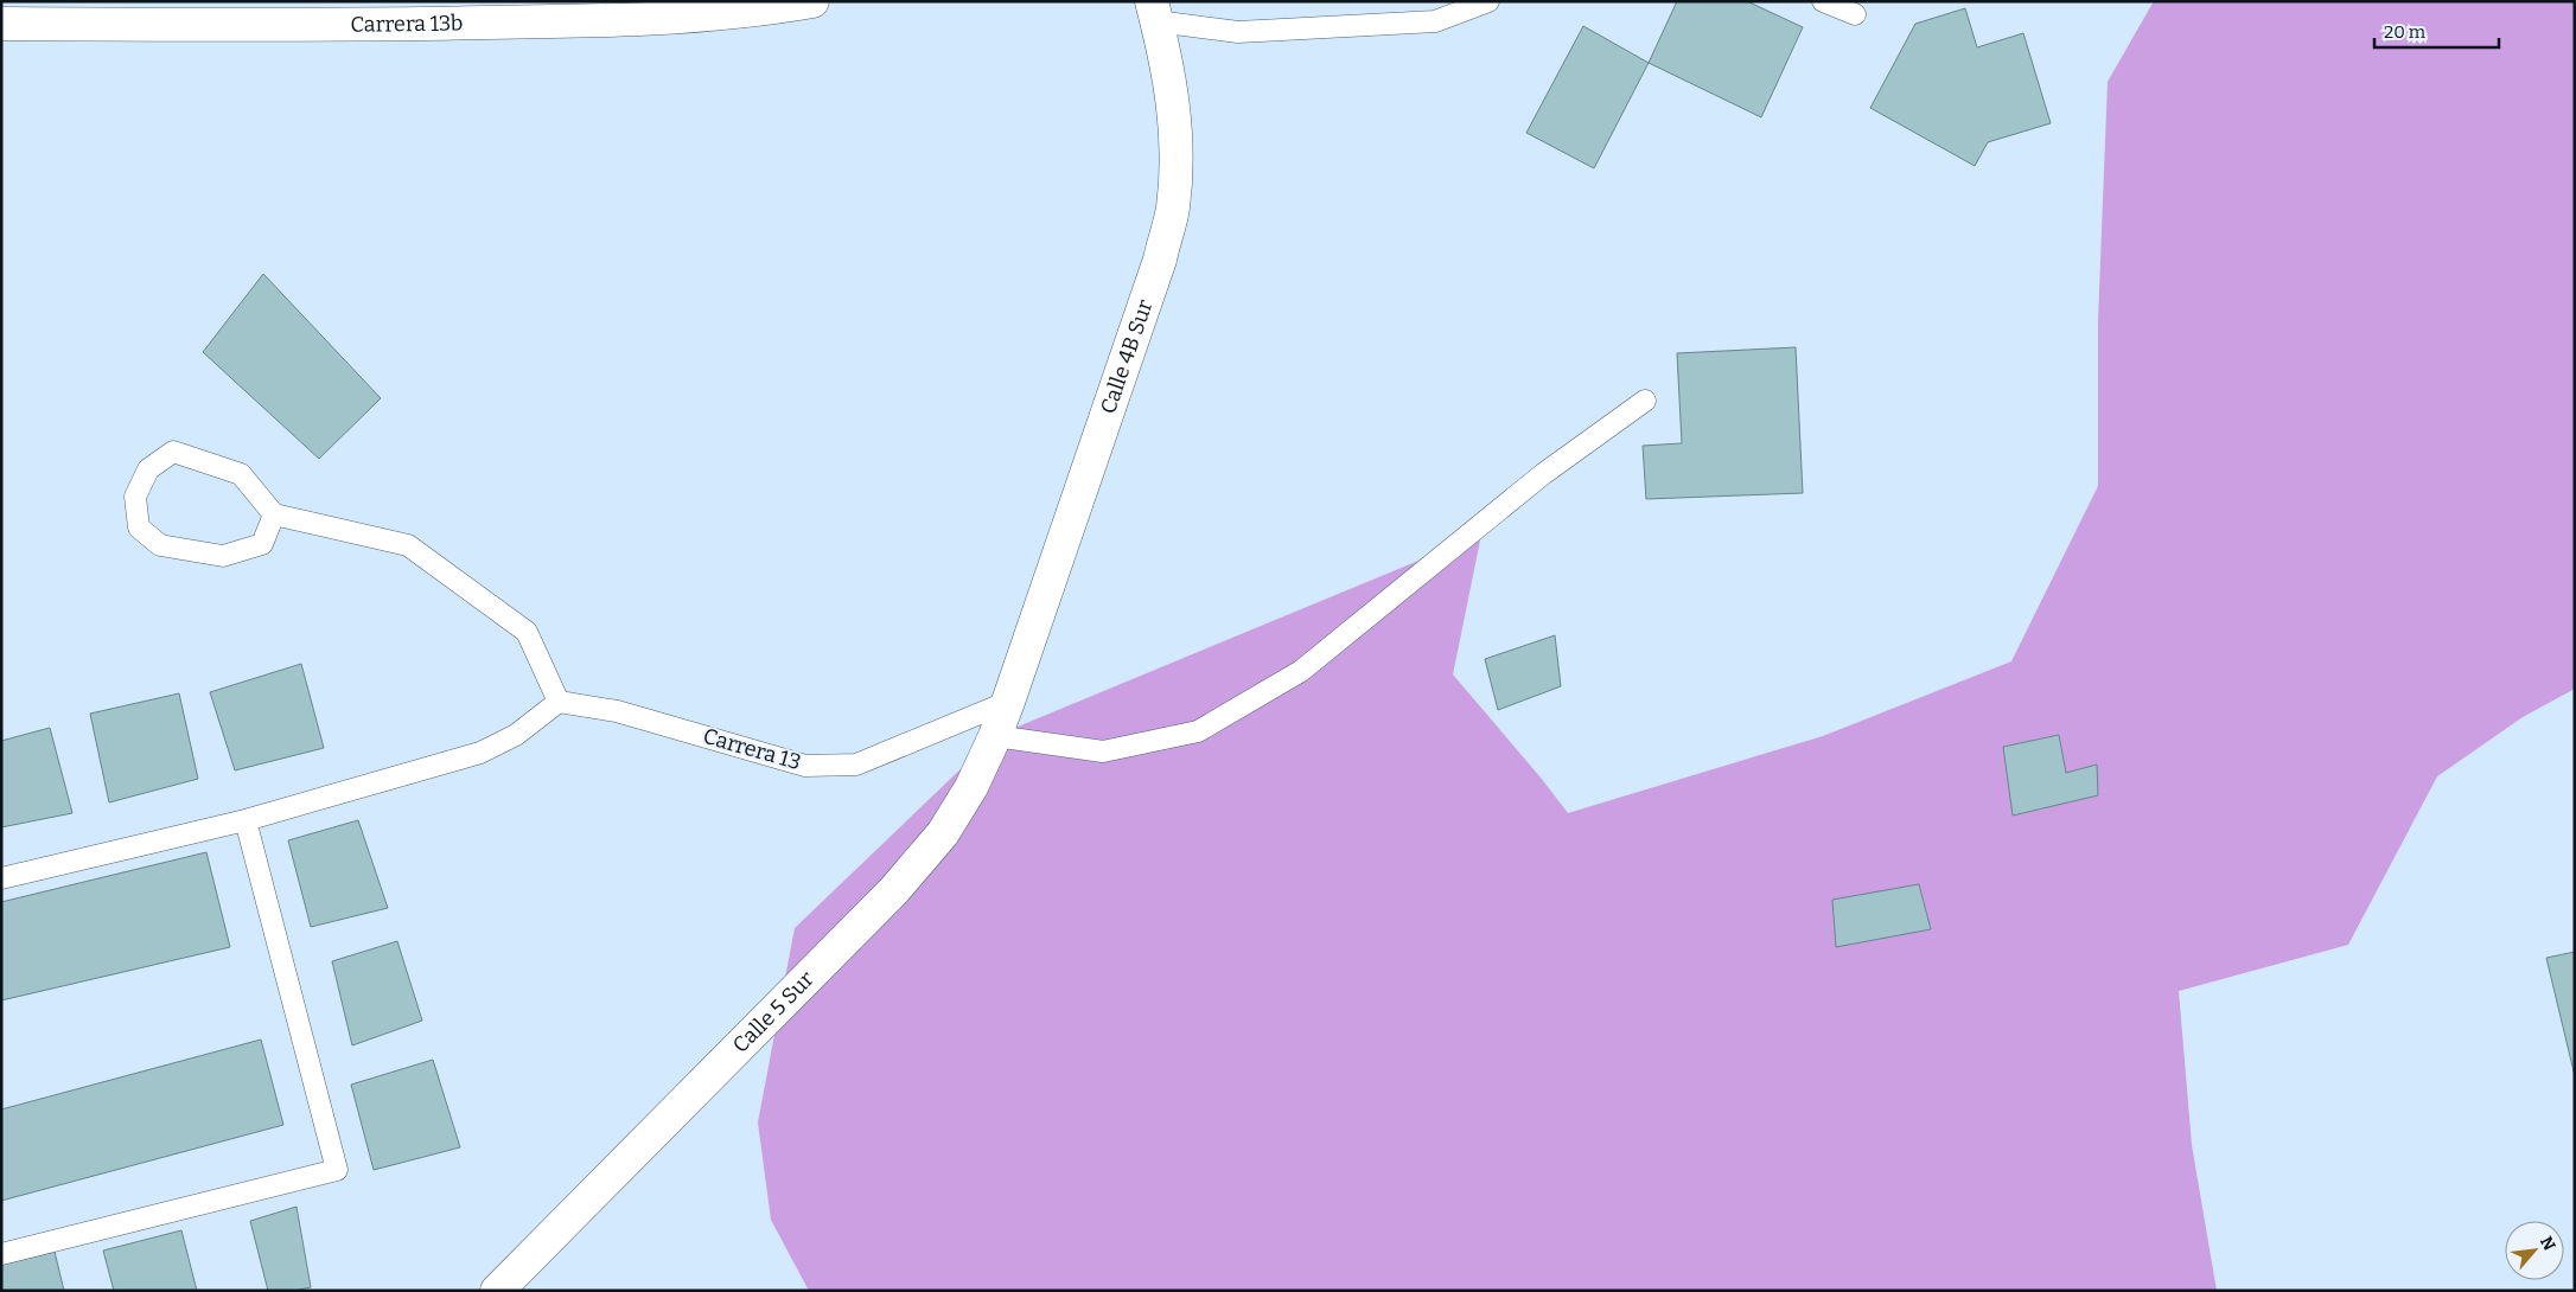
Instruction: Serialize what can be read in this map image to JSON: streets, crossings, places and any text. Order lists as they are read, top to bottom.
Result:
{
  "streets": {
    "street": ["Carrera 13b", "Calle 4B Sur", "Calle 5 Sur"],
    "lane": ["Carrera 13"]
  },
  "crossings": [
    ["Calle 4B Sur", "Carrera 13"],
    ["Calle 4B Sur", "Calle 5 Sur"],
    ["Carrera 13", "Calle 5 Sur"]
  ],
  "scale_bar": "20 m",
  "north": "top right"
}
